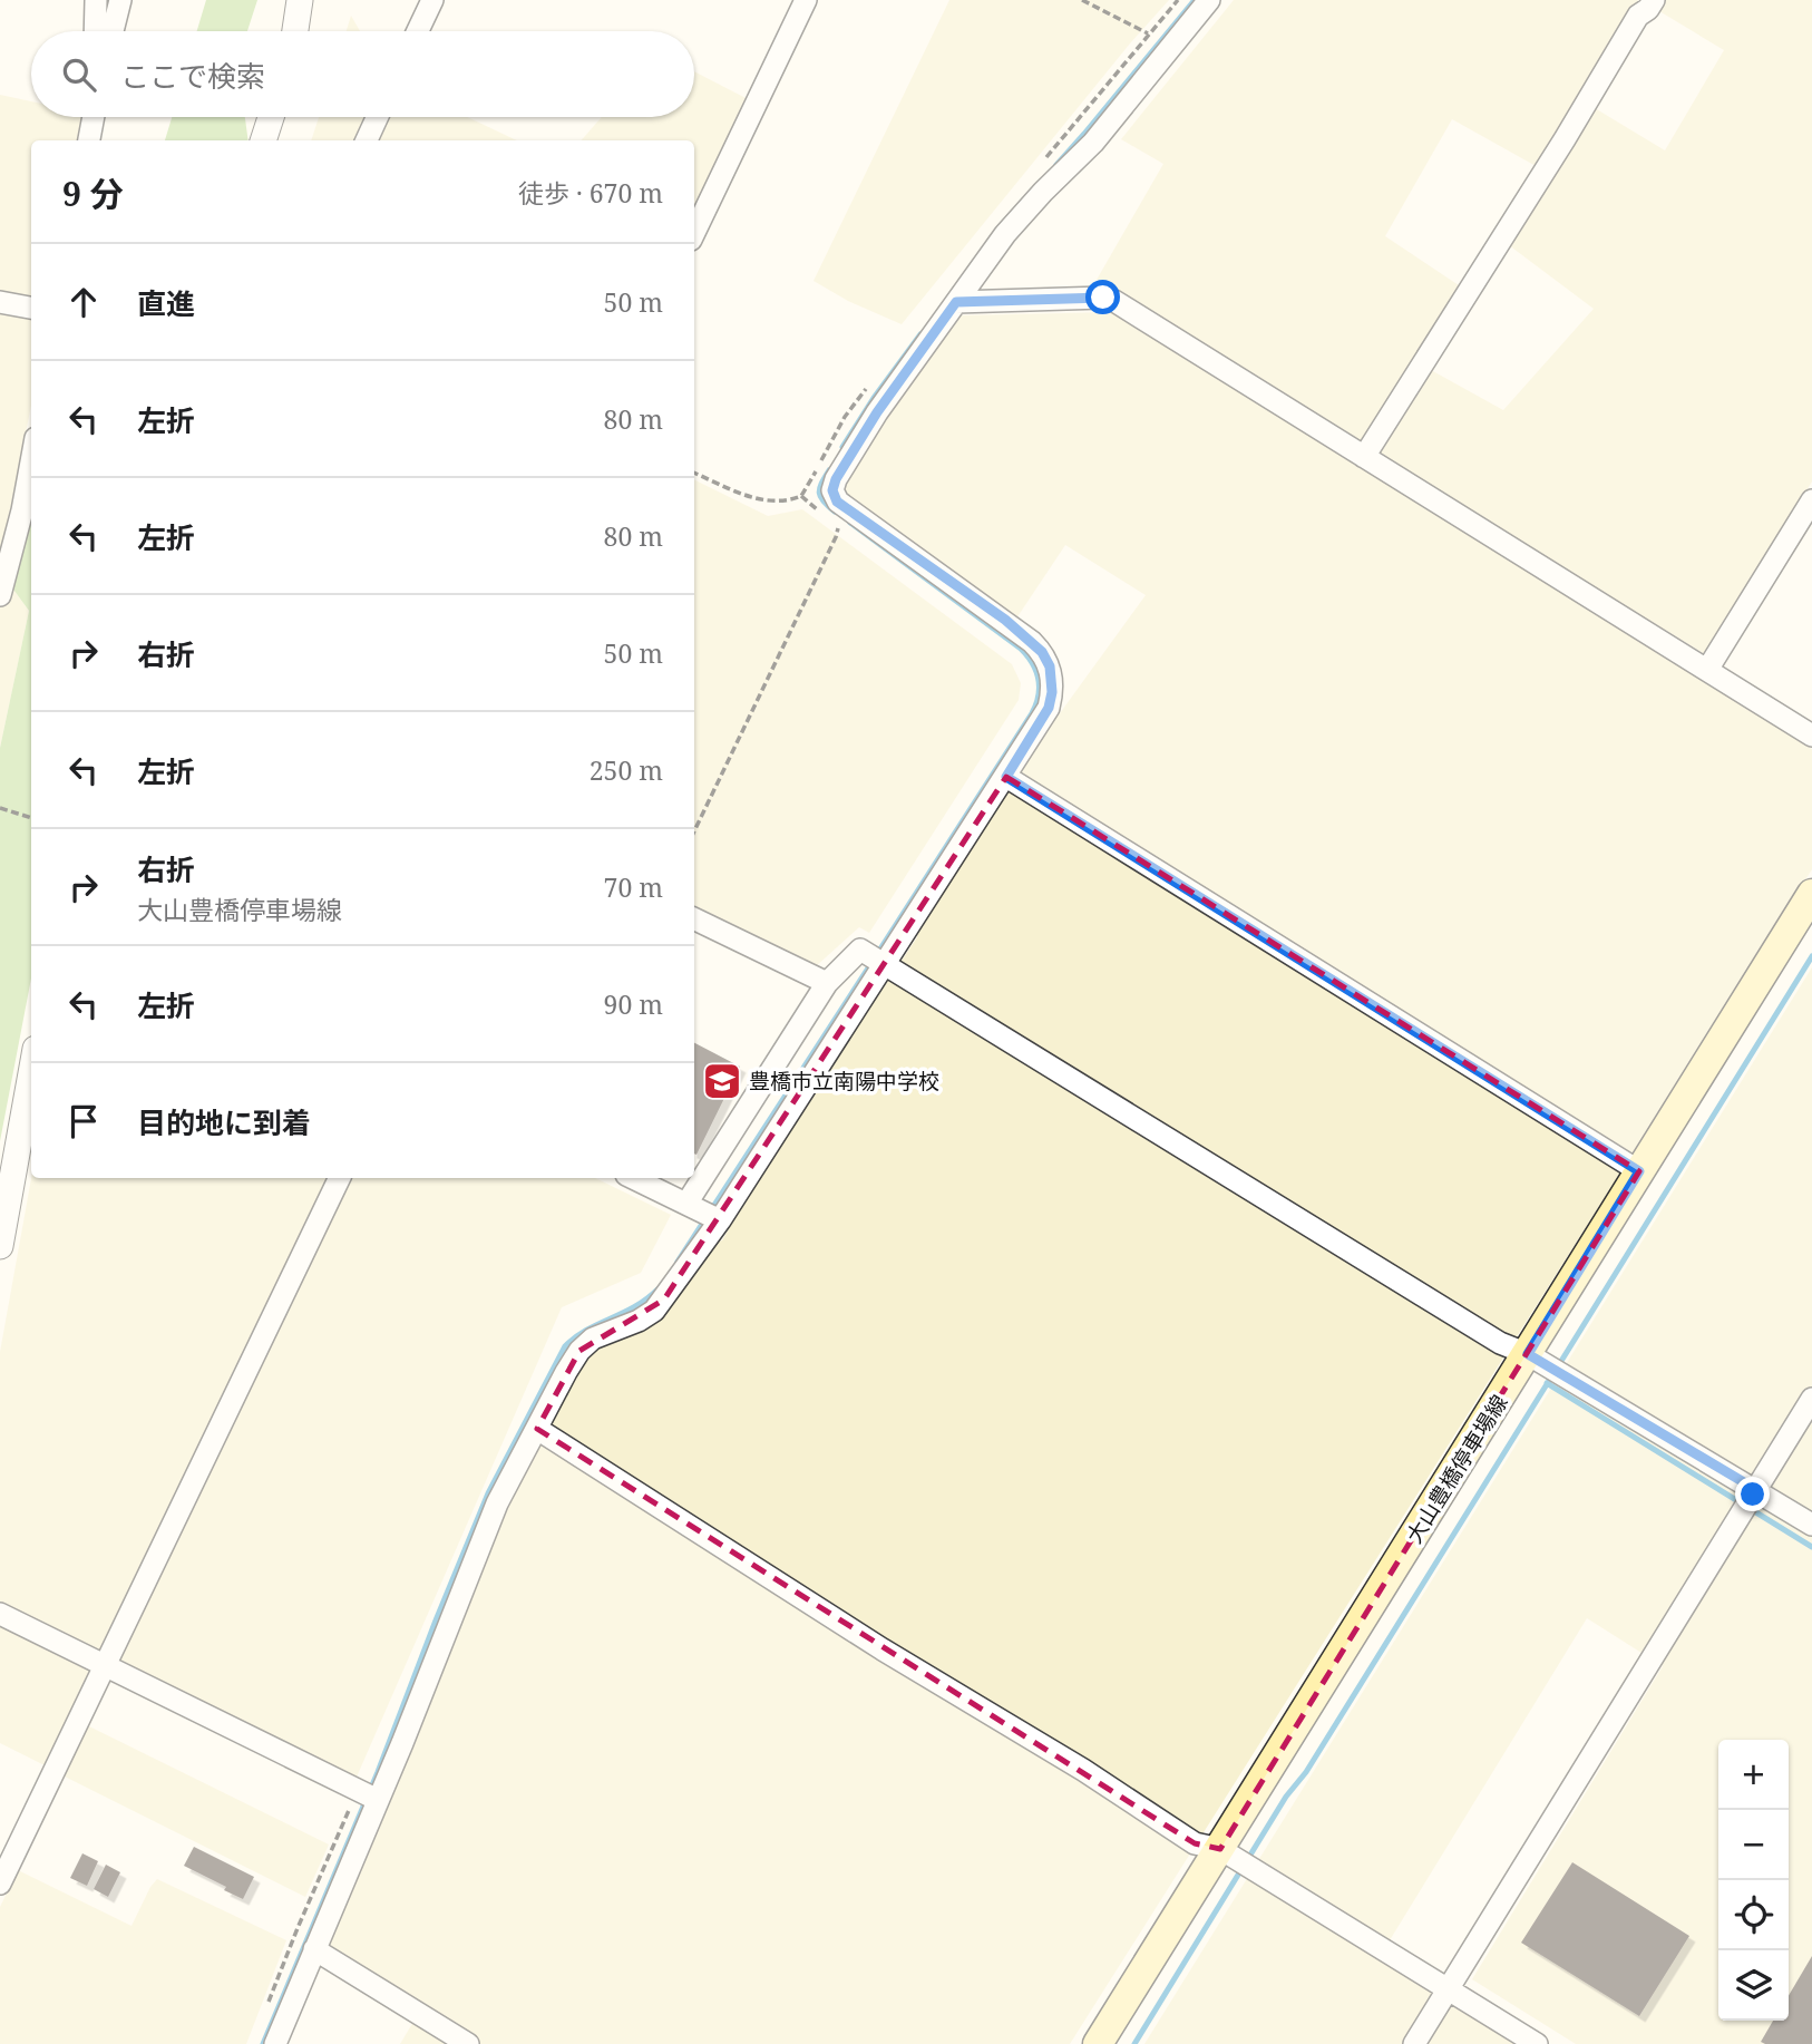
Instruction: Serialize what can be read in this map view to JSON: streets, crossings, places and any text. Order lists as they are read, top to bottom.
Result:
{
  "streets": {
    "main road": ["大山豊橋停車場線"]
  },
  "places": {
    "school or university": ["豊橋市立南陽中学校"]
  },
  "page": {
    "search": "ここで検索",
    "heading": ["9 分", "徒歩 · 670 m"],
    "list": [
      ["直進", "50 m"],
      ["左折", "80 m"],
      ["左折", "80 m"],
      ["右折", "50 m"],
      ["左折", "250 m"],
      ["右折", "大山豊橋停車場線", "70 m"],
      ["左折", "90 m"],
      "目的地に到着"
    ],
    "map_buttons": ["+", "−"]
  }
}
